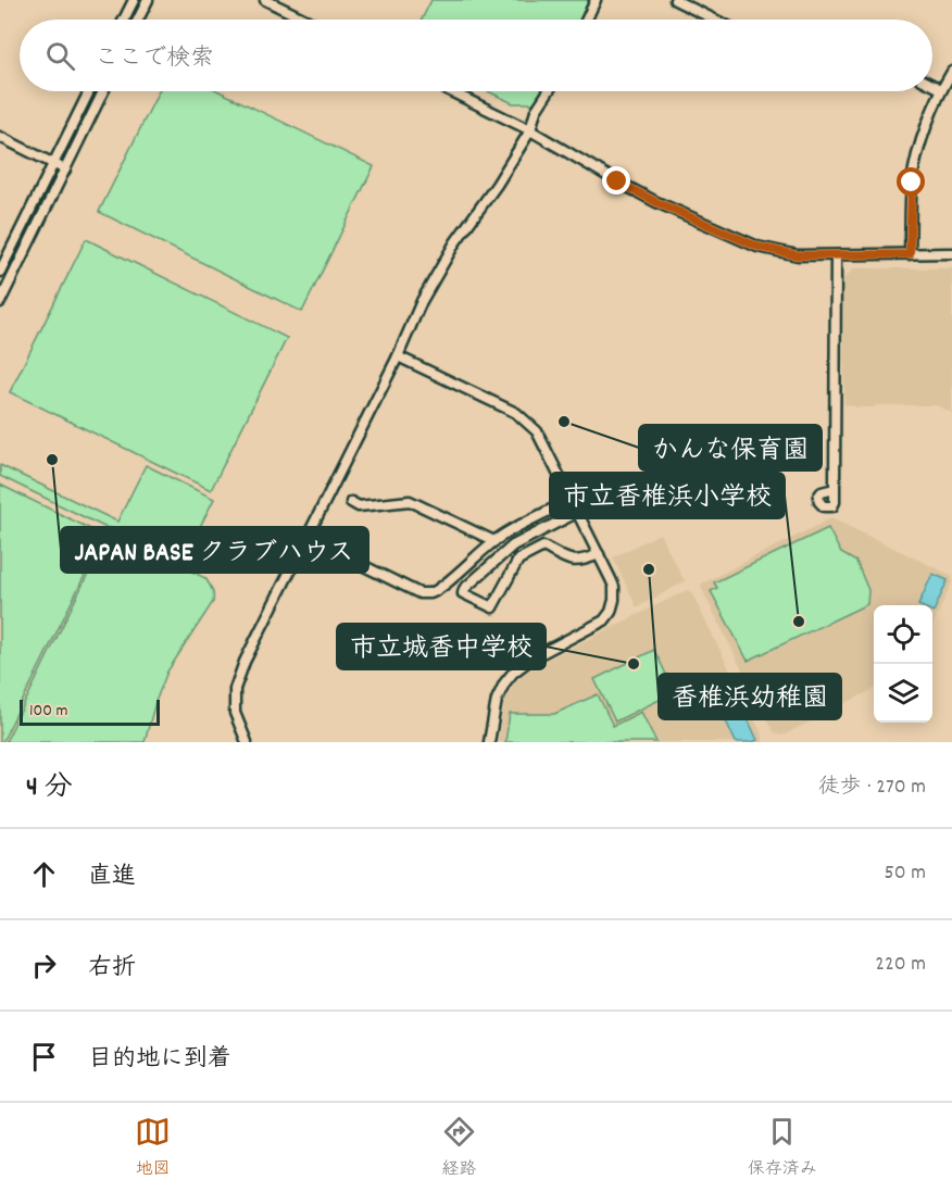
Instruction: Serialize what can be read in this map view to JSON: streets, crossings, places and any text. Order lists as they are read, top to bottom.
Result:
{
  "places": [
    "かんな保育園",
    "JAPAN BASE クラブハウス",
    "香椎浜幼稚園",
    "市立香椎浜小学校",
    "市立城香中学校"
  ],
  "scale_bar": "100 m",
  "page": {
    "search": "ここで検索",
    "scale": "100 m",
    "heading": ["4 分", "徒歩 · 270 m"],
    "list": [
      ["直進", "50 m"],
      ["右折", "220 m"],
      "目的地に到着"
    ],
    "nav": ["地図", "経路", "保存済み"]
  }
}
